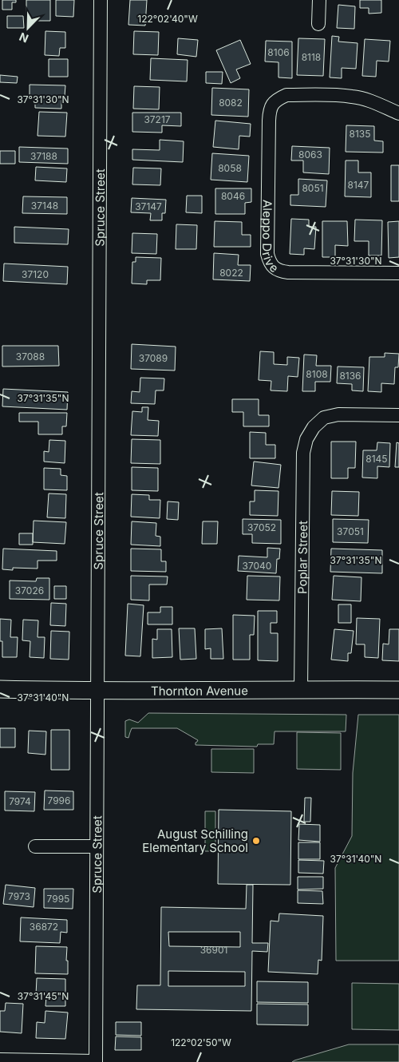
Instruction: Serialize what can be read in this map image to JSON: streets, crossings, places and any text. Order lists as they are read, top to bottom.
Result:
{
  "streets": {
    "main road": ["Thornton Avenue"],
    "street": ["Spruce Street", "Aleppo Drive", "Poplar Street"]
  },
  "crossings": [
    ["Spruce Street", "Thornton Avenue"],
    ["Poplar Street", "Thornton Avenue"]
  ],
  "places": ["August Schilling Elementary School"],
  "house_numbers": [
    "8106",
    "8118",
    "8082",
    "37217",
    "8135",
    "8063",
    "37188",
    "8058",
    "8147",
    "8051",
    "8046",
    "37148",
    "37147",
    "8022",
    "37120",
    "37088",
    "37089",
    "8108",
    "8136",
    "8145",
    "37052",
    "37051",
    "37040",
    "37026",
    "7996",
    "7974",
    "7973",
    "7995",
    "36872",
    "36901"
  ],
  "north": "bottom left",
  "coordinates": [
    "122°02'40\"W",
    "37°31'30\"N",
    "37°31'35\"N",
    "37°31'40\"N",
    "37°31'45\"N",
    "122°02'50\"W"
  ]
}
